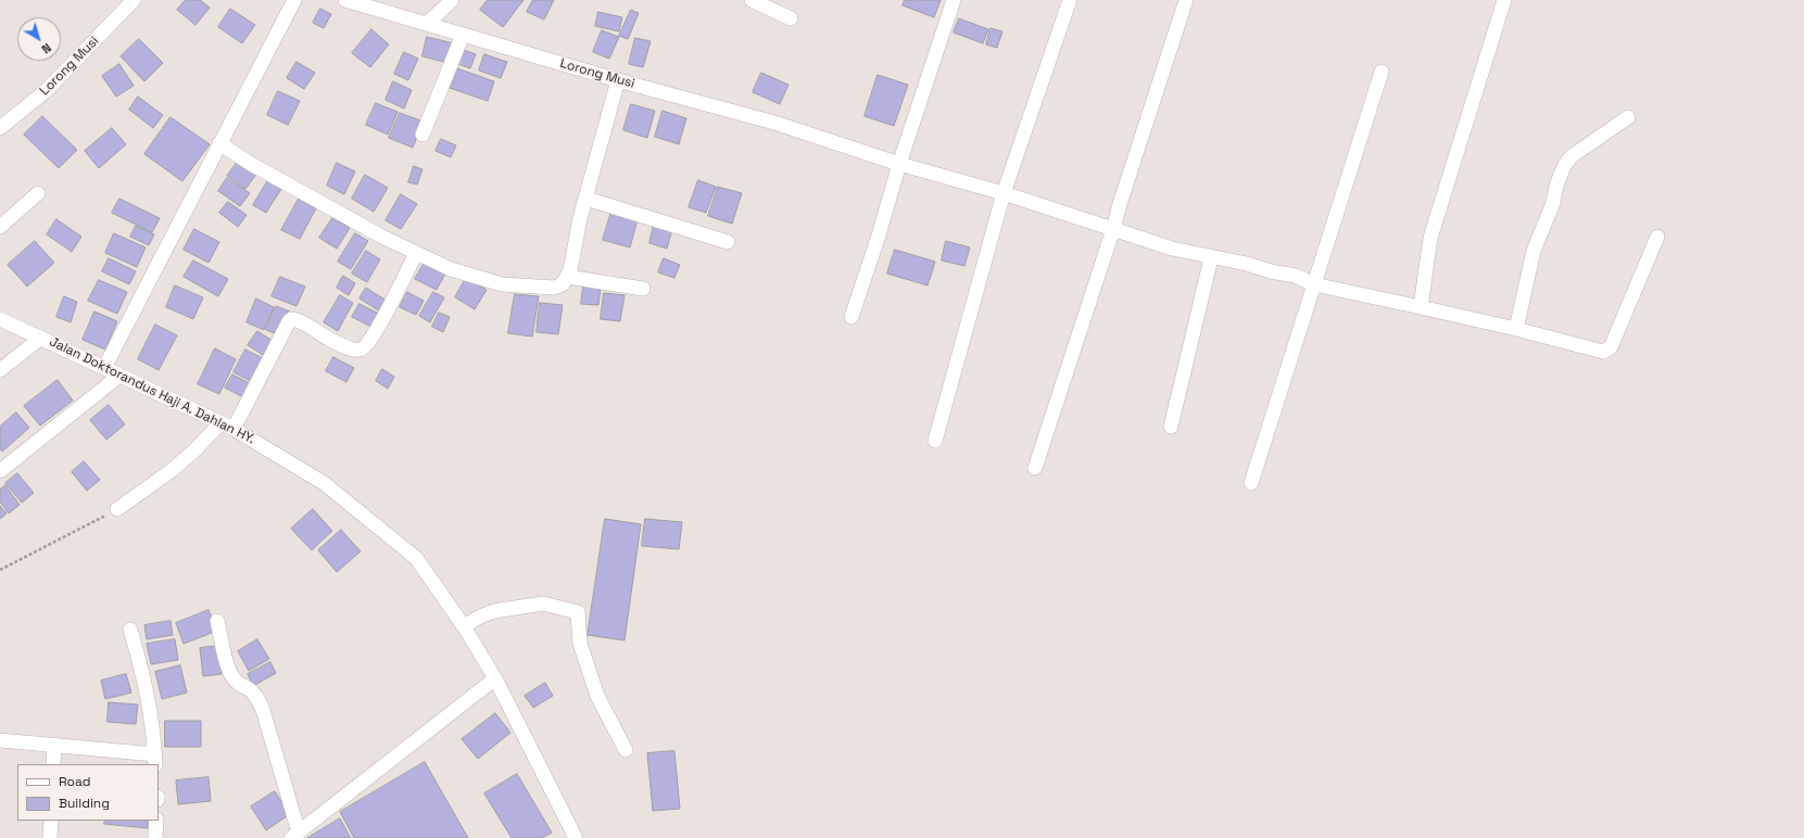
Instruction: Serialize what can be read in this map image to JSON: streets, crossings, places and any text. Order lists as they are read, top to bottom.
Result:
{
  "streets": {
    "street": ["Lorong Musi", "Jalan Doktorandus Haji A. Dahlan HY."]
  },
  "legend": ["Road", "Building"],
  "north": "bottom right"
}
